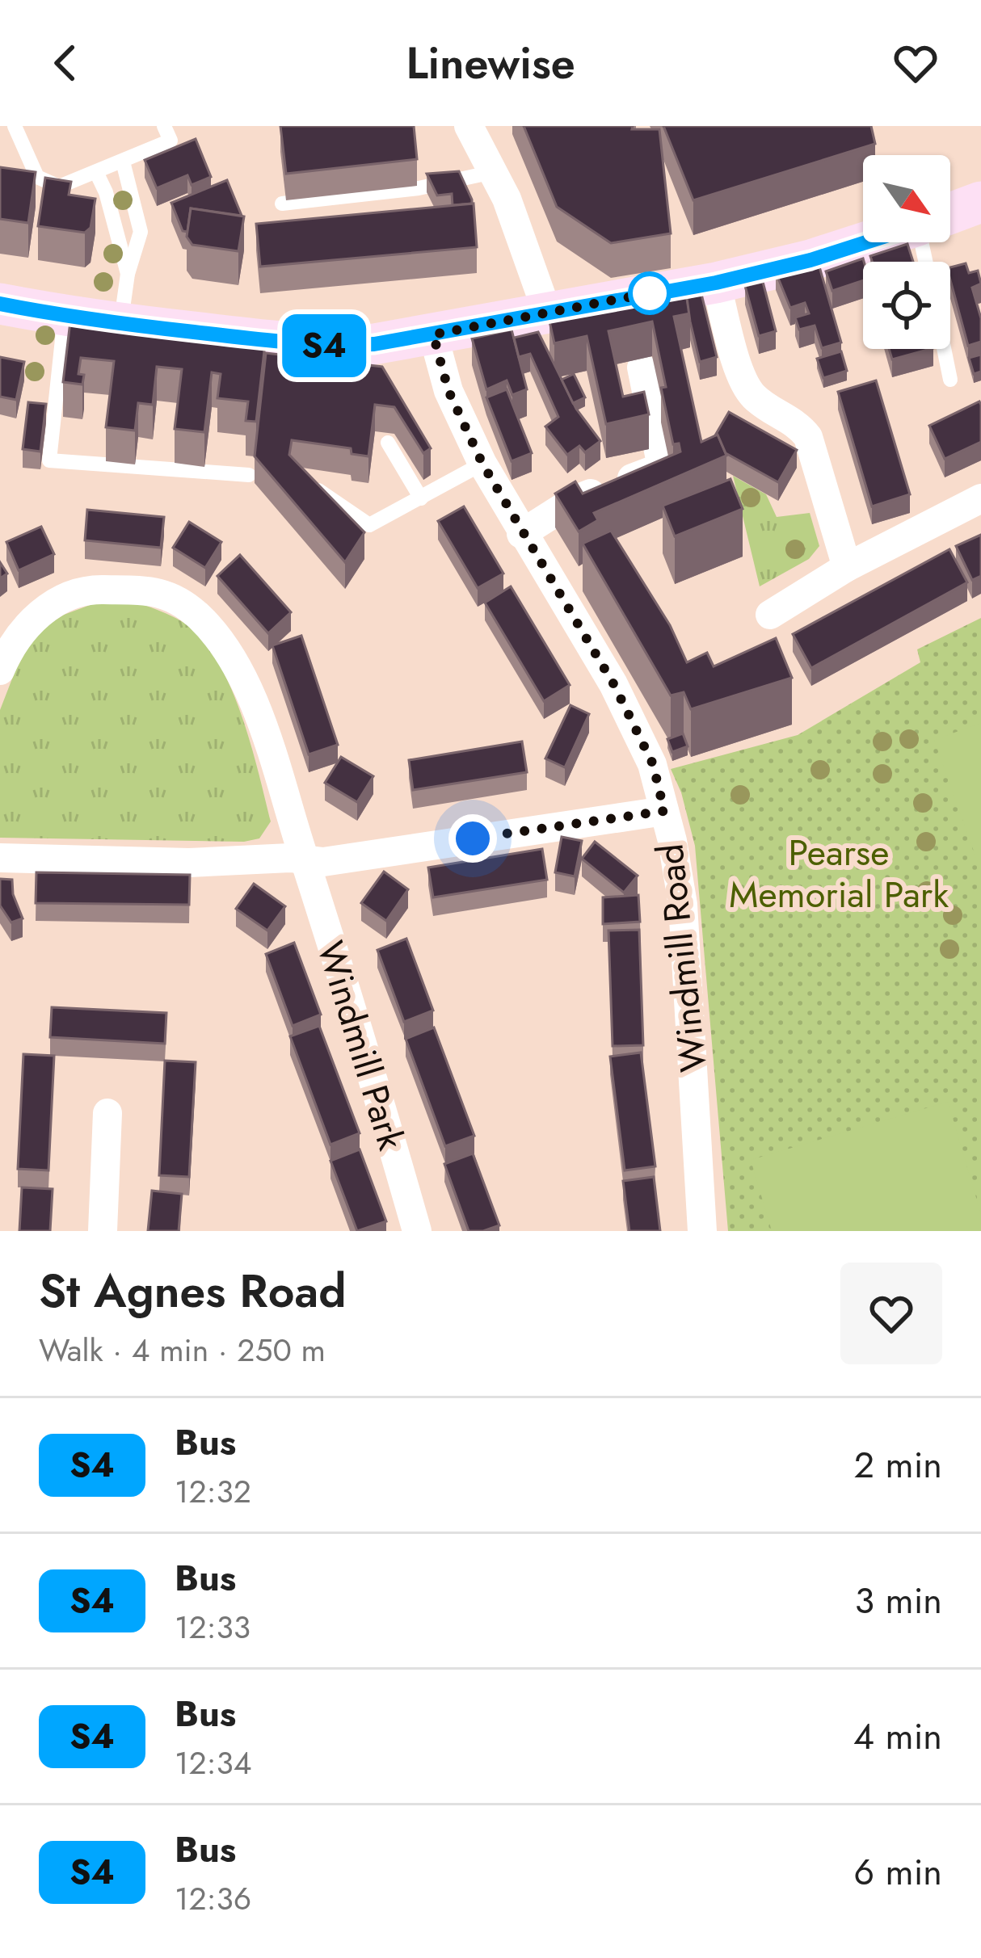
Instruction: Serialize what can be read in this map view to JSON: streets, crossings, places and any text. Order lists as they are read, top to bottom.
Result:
{
  "streets": {
    "street": ["Windmill Road", "Windmill Park"]
  },
  "parks": ["Pearse Memorial Park"],
  "lines": ["bus line S4"],
  "north": "bottom right",
  "page": {
    "header": "Linewise",
    "on_map": "S4",
    "heading": ["St Agnes Road", "Walk · 4 min · 250 m"],
    "list": [
      {
        "mark": "S4",
        "name": "Bus",
        "note": "12:32",
        "value": "2 min"
      },
      {
        "mark": "S4",
        "name": "Bus",
        "note": "12:33",
        "value": "3 min"
      },
      {
        "mark": "S4",
        "name": "Bus",
        "note": "12:34",
        "value": "4 min"
      },
      {
        "mark": "S4",
        "name": "Bus",
        "note": "12:36",
        "value": "6 min"
      }
    ]
  }
}
